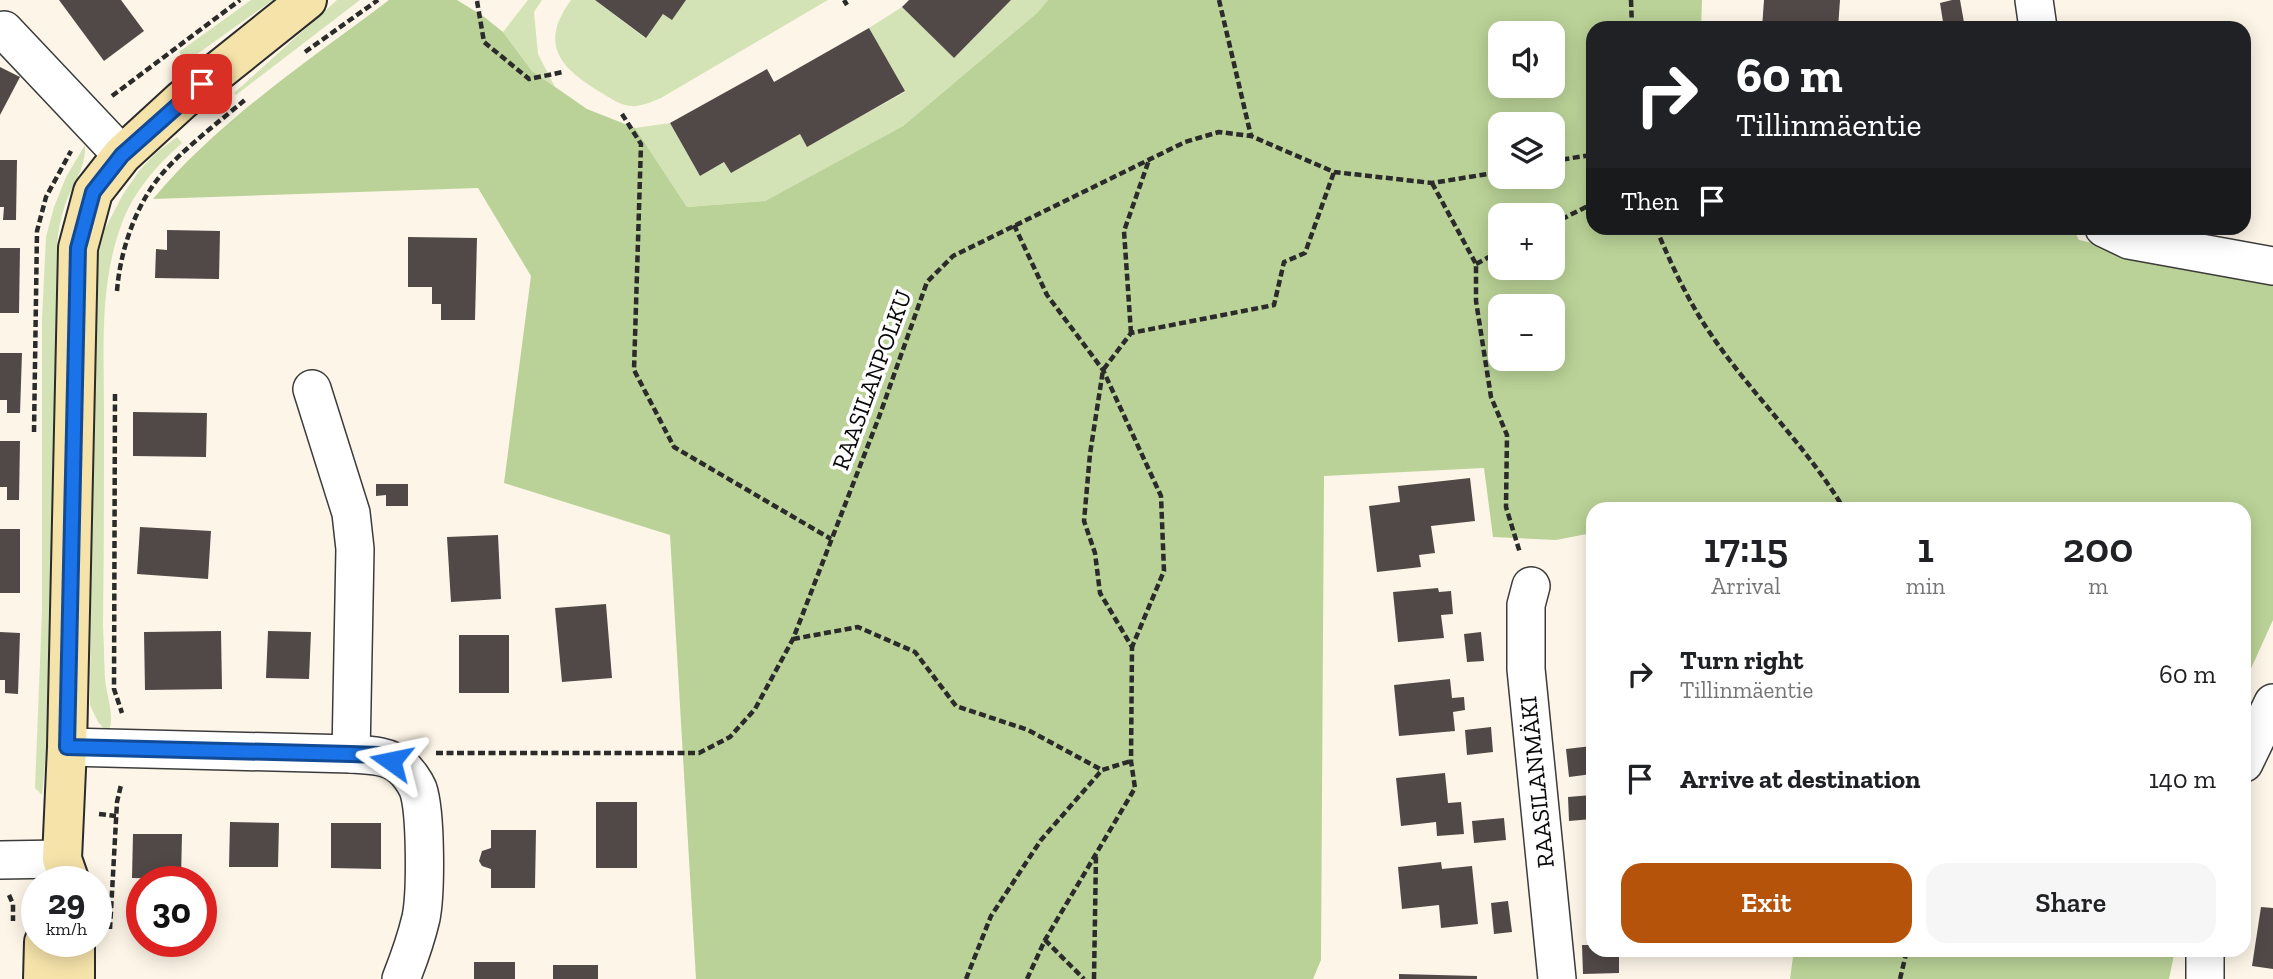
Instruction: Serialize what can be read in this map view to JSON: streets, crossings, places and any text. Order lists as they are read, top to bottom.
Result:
{
  "streets": {
    "street": ["RAASILANMÄKI"],
    "path": ["RAASILANPOLKU"]
  },
  "page": {
    "map_buttons": ["+", "−"],
    "turn": ["60 m", "Tillinmäentie"],
    "then": "Then",
    "eta": [
      "17:15",
      "Arrival",
      "1",
      "min",
      "200",
      "m"
    ],
    "list": [
      {
        "name": "Turn right",
        "note": "Tillinmäentie",
        "value": "60 m"
      },
      {
        "name": "Arrive at destination",
        "value": "140 m"
      }
    ],
    "buttons": ["Exit", "Share"],
    "speed": "29 km/h",
    "limit": "30"
  }
}
